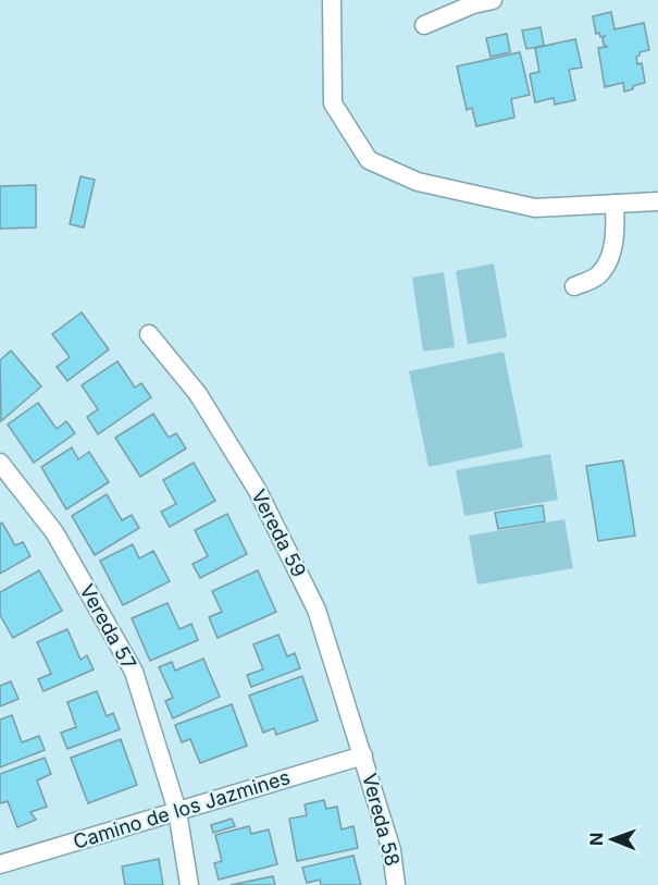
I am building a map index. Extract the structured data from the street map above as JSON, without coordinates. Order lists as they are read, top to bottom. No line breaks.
{"streets":{"street":["Vereda 59","Vereda 57","Camino de los Jazmines","Vereda 58"]},"crossings":[["Vereda 59","Camino de los Jazmines"],["Vereda 59","Vereda 58"],["Vereda 57","Camino de los Jazmines"],["Camino de los Jazmines","Vereda 58"]],"north":"left"}
